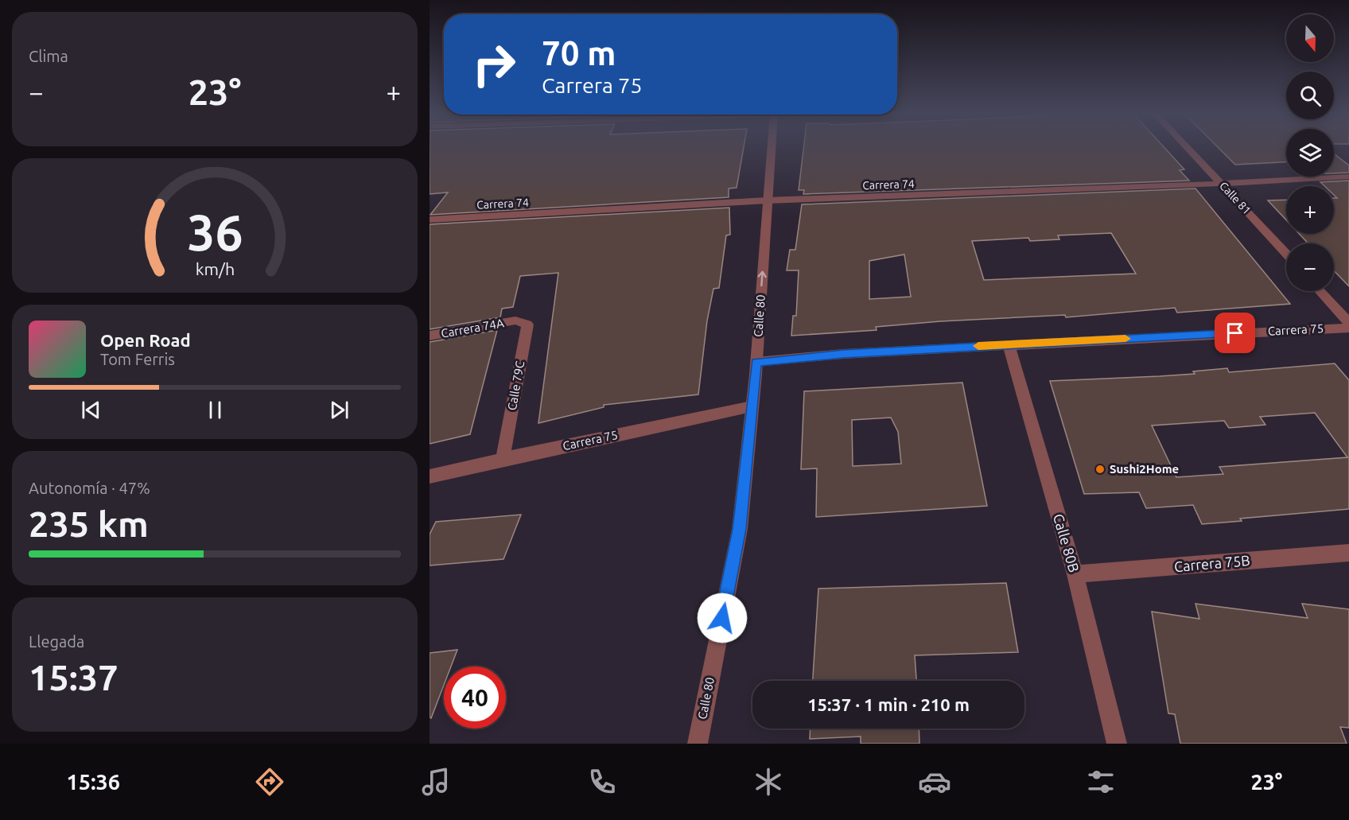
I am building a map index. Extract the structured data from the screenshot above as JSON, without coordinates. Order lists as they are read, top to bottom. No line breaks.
{"streets":{"street":["Carrera 74","Calle 81","Calle 80","Carrera 74A","Carrera 75","Calle 79C","Calle 80B","Carrera 75B"]},"crossings":[["Carrera 74","Calle 81"],["Carrera 74","Calle 80"],["Calle 80","Carrera 75"],["Carrera 74A","Calle 79C"],["Carrera 75","Calle 79C"],["Carrera 75","Calle 80B"],["Calle 80B","Carrera 75B"]],"places":["Sushi2Home"],"north":"bottom","page":{"tile":["Clima",["Autonomía · 47%","235 km"],["Llegada","15:37"]],"map_buttons":["+","−"],"turn":["70 m","Carrera 75"],"heat":["−","23°","+"],"song":["Open Road","Tom Ferris"],"limit":"40","trip":"15:37 · 1 min · 210 m","tabs":["15:36","23°"],"gauge":["36","km/h"]}}
